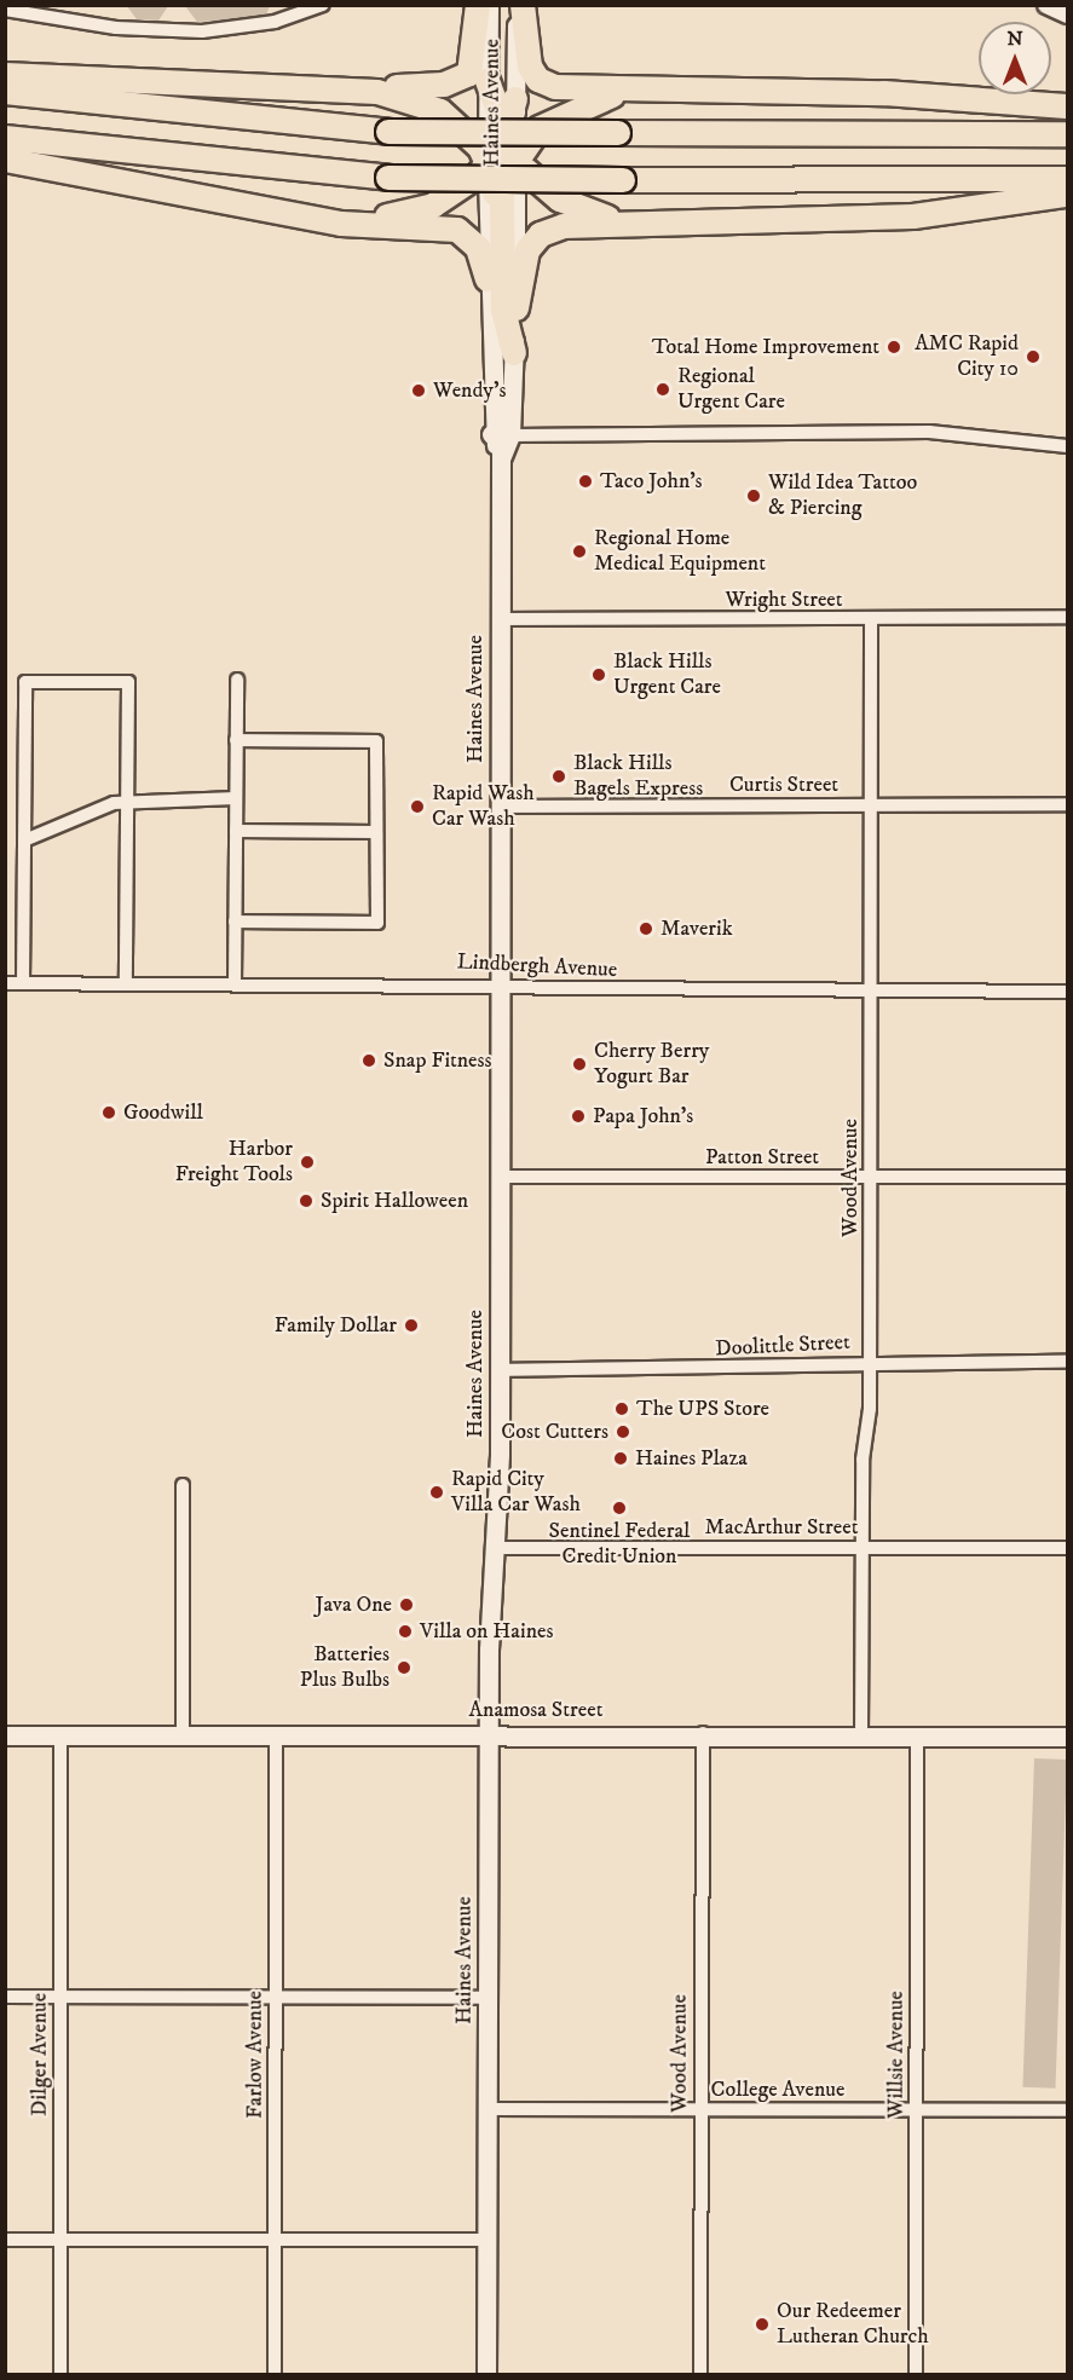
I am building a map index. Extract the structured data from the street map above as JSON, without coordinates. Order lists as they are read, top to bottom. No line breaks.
{"streets":{"main road":["Haines Avenue","Anamosa Street"],"street":["Wright Street","Curtis Street","Lindbergh Avenue","Patton Street","Wood Avenue","Doolittle Street","MacArthur Street","Dilger Avenue","Farlow Avenue","Willsie Avenue","College Avenue"]},"crossings":[["Haines Avenue","Wright Street"],["Haines Avenue","Curtis Street"],["Haines Avenue","Lindbergh Avenue"],["Haines Avenue","Patton Street"],["Haines Avenue","Doolittle Street"],["Haines Avenue","MacArthur Street"],["Haines Avenue","Anamosa Street"],["Haines Avenue","College Avenue"],["Wright Street","Wood Avenue"],["Curtis Street","Wood Avenue"],["Lindbergh Avenue","Wood Avenue"],["Patton Street","Wood Avenue"],["Wood Avenue","Doolittle Street"],["Wood Avenue","MacArthur Street"],["Wood Avenue","Anamosa Street"],["Wood Avenue","College Avenue"],["Anamosa Street","Dilger Avenue"],["Anamosa Street","Farlow Avenue"],["Anamosa Street","Willsie Avenue"],["Willsie Avenue","College Avenue"]],"places":["Total Home Improvement","AMC Rapid City 10","Regional Urgent Care","Wendy's","Taco John's","Wild Idea Tattoo & Piercing","Regional Home Medical Equipment","Black Hills Urgent Care","Black Hills Bagels Express","Rapid Wash Car Wash","Maverik","Snap Fitness","Cherry Berry Yogurt Bar","Goodwill","Papa John's","Harbor Freight Tools","Spirit Halloween","Family Dollar","The UPS Store","Cost Cutters","Haines Plaza","Rapid City Villa Car Wash","Sentinel Federal Credit Union","Java One","Villa on Haines","Batteries Plus Bulbs","Our Redeemer Lutheran Church"],"north":"top"}
